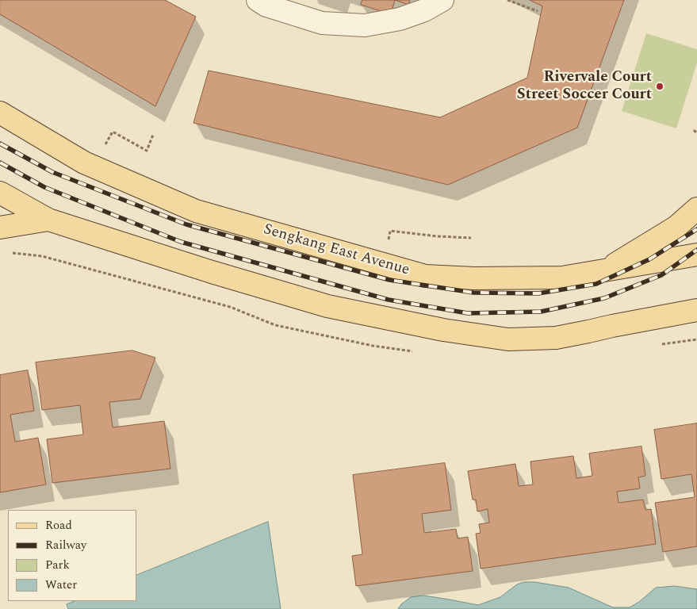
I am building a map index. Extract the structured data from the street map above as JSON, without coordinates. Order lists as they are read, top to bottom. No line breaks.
{"streets":{"main road":["Sengkang East Avenue"]},"places":["Rivervale Court Street Soccer Court"],"legend":["Road","Railway","Park","Water"]}
